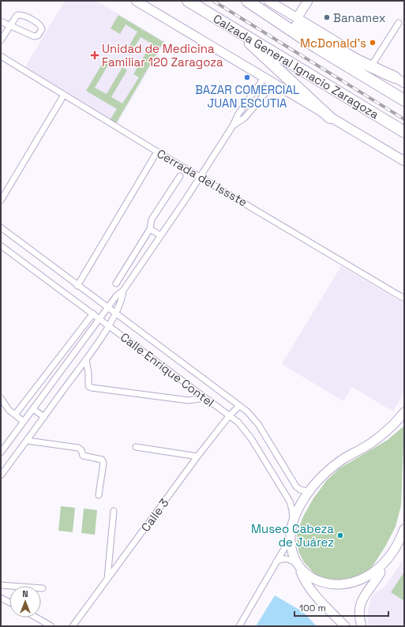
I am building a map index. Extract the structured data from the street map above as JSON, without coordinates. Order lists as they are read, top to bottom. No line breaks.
{"streets":{"highway":["Calzada General Ignacio Zaragoza"],"street":["Cerrada del Issste","Calle Enrique Contel","Calle 3"]},"crossings":[["Calle Enrique Contel","Calle 3"]],"places":{"other":["Banamex","McDonald's","BAZAR COMERCIAL JUAN ESCUTIA","Museo Cabeza de Juárez"],"health":["Unidad de Medicina Familiar 120 Zaragoza"]},"scale_bar":"100 m","north":"top"}
